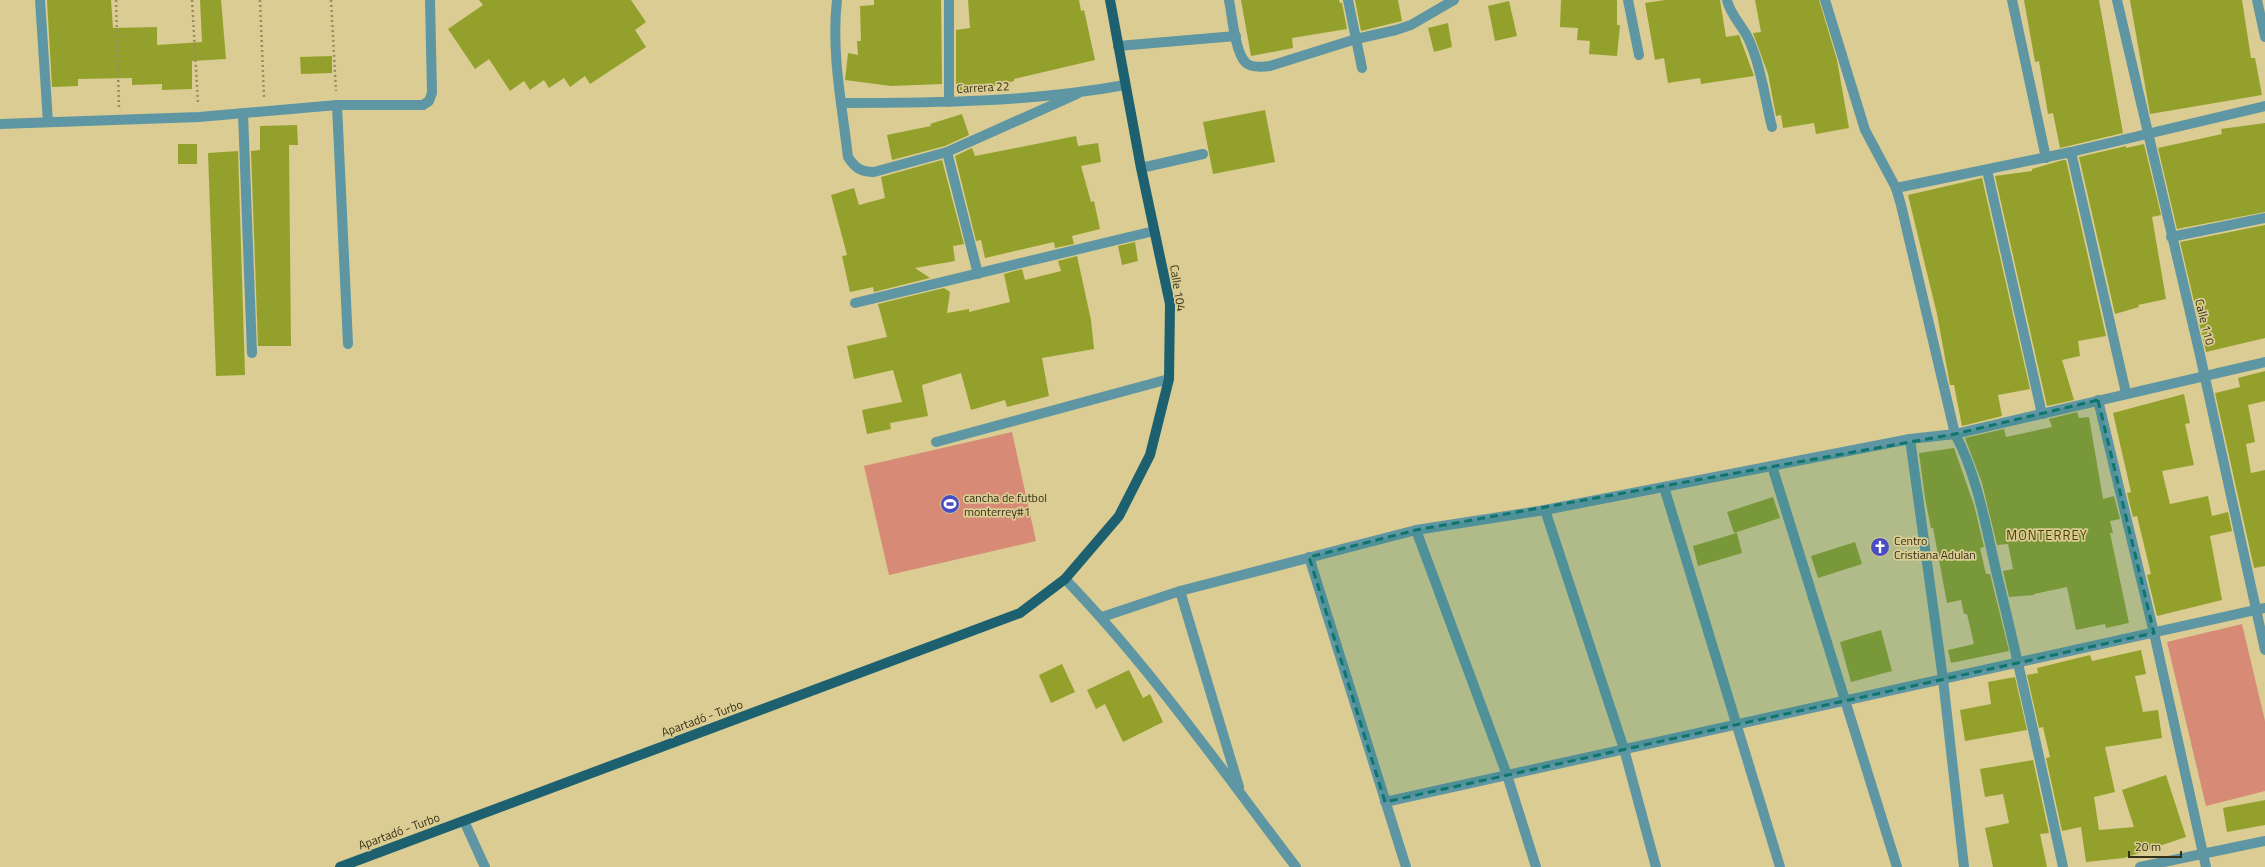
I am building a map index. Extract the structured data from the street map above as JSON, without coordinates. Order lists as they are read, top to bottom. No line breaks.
{"streets":{"main road":["Calle 104","Apartadó - Turbo"],"street":["Carrera 22","Calle 110"]},"crossings":[["Carrera 22","Calle 104"],["Calle 104","Apartadó - Turbo"]],"districts":["MONTERREY"],"places":{"sports":["cancha de futbol monterrey#1"],"church":["Centro Cristiana Adulan"]},"scale_bar":"20 m"}
